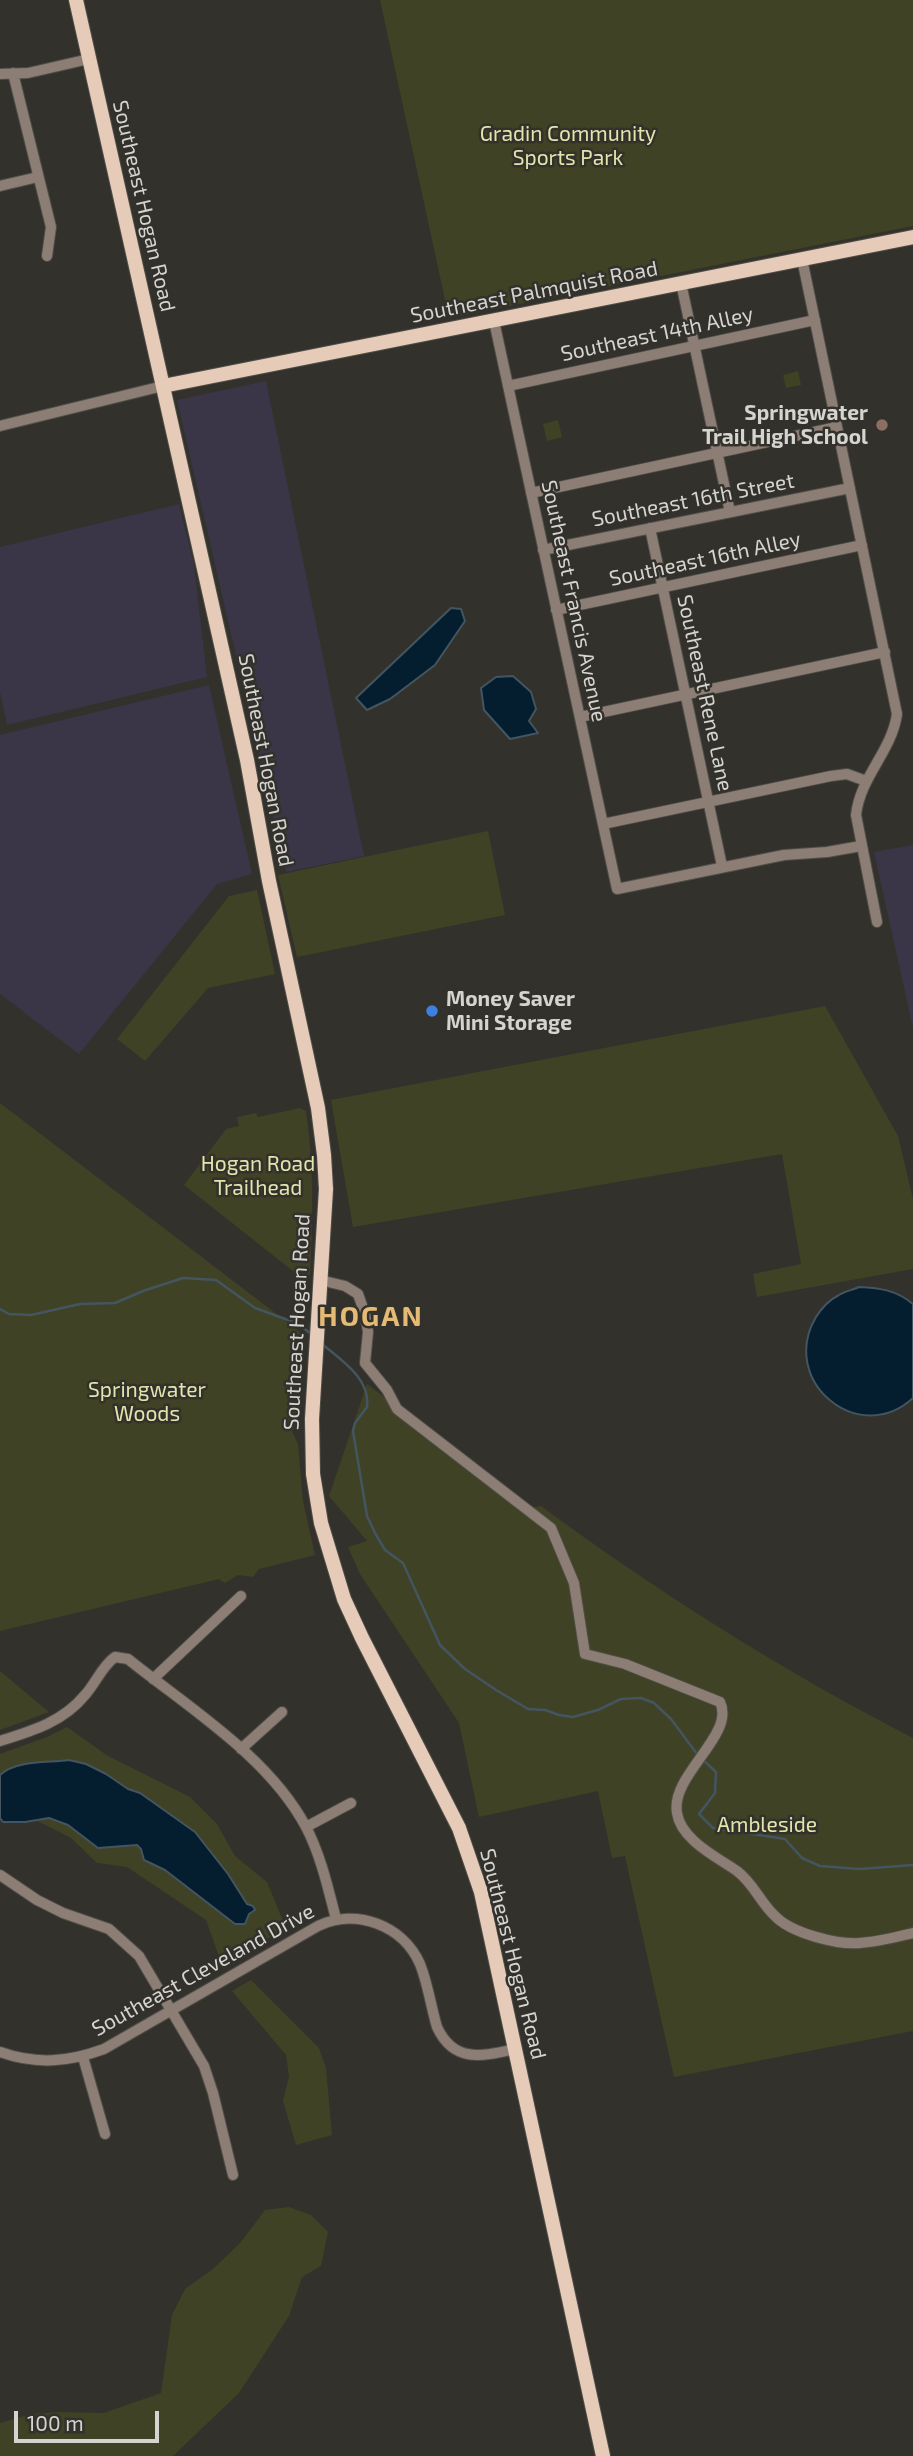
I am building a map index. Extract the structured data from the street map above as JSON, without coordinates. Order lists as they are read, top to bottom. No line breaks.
{"streets":{"main road":["Southeast Hogan Road","Southeast Palmquist Road"],"street":["Southeast 14th Alley","Southeast 16th Street","Southeast 16th Alley","Southeast Francis Avenue","Southeast Rene Lane","Southeast Cleveland Drive"]},"crossings":[["Southeast Hogan Road","Southeast Palmquist Road"],["Southeast Hogan Road","Southeast Cleveland Drive"],["Southeast Palmquist Road","Southeast Francis Avenue"],["Southeast 14th Alley","Southeast Francis Avenue"],["Southeast 16th Street","Southeast Francis Avenue"],["Southeast 16th Street","Southeast Rene Lane"],["Southeast 16th Alley","Southeast Francis Avenue"],["Southeast 16th Alley","Southeast Rene Lane"],["Southeast Francis Avenue","Southeast Rene Lane"]],"districts":["HOGAN"],"parks":["Gradin Community Sports Park","Hogan Road Trailhead","Springwater Woods","Ambleside"],"places":["Springwater Trail High School","Money Saver Mini Storage"],"scale_bar":"100 m"}
